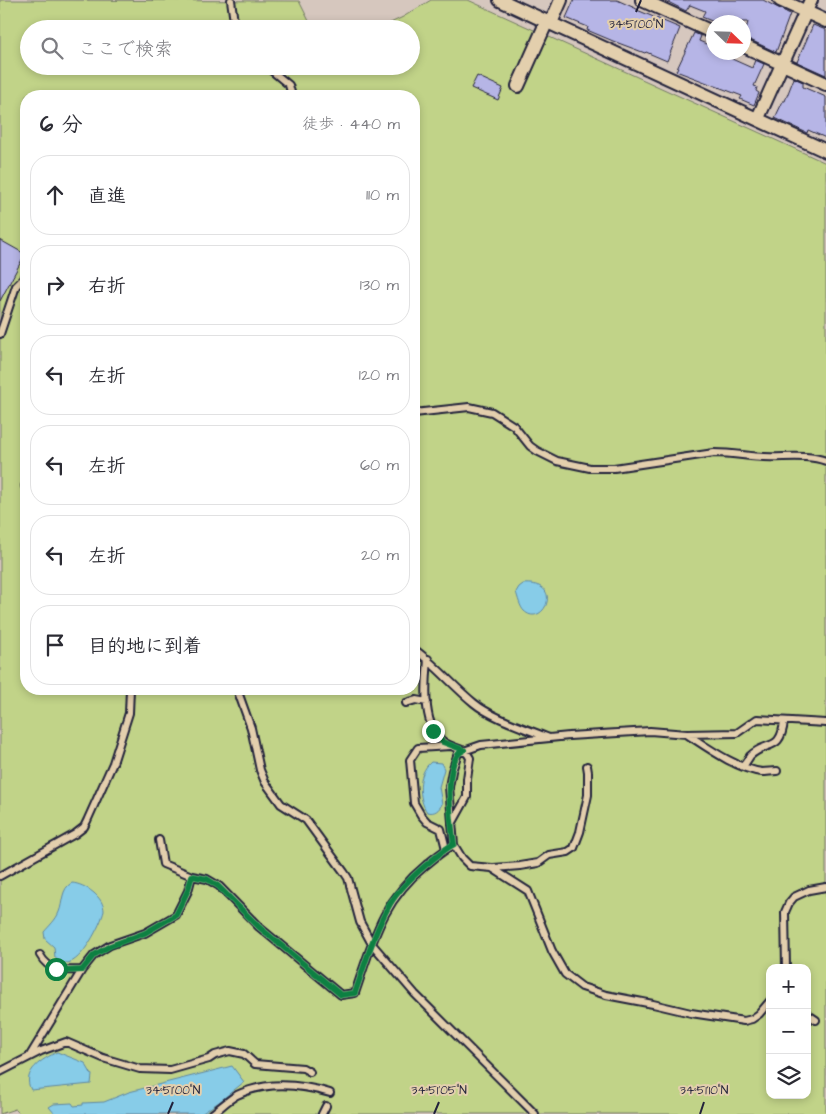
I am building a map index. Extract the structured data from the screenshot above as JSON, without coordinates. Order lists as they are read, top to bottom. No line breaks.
{"north":"bottom right","page":{"search":"ここで検索","heading":["6 分","徒歩 · 440 m"],"list":[["直進","110 m"],["右折","130 m"],["左折","120 m"],["左折","60 m"],["左折","20 m"],"目的地に到着"],"map_buttons":["+","−"]},"coordinates":["34°51'00\"N","34°51'05\"N","34°51'10\"N"]}
